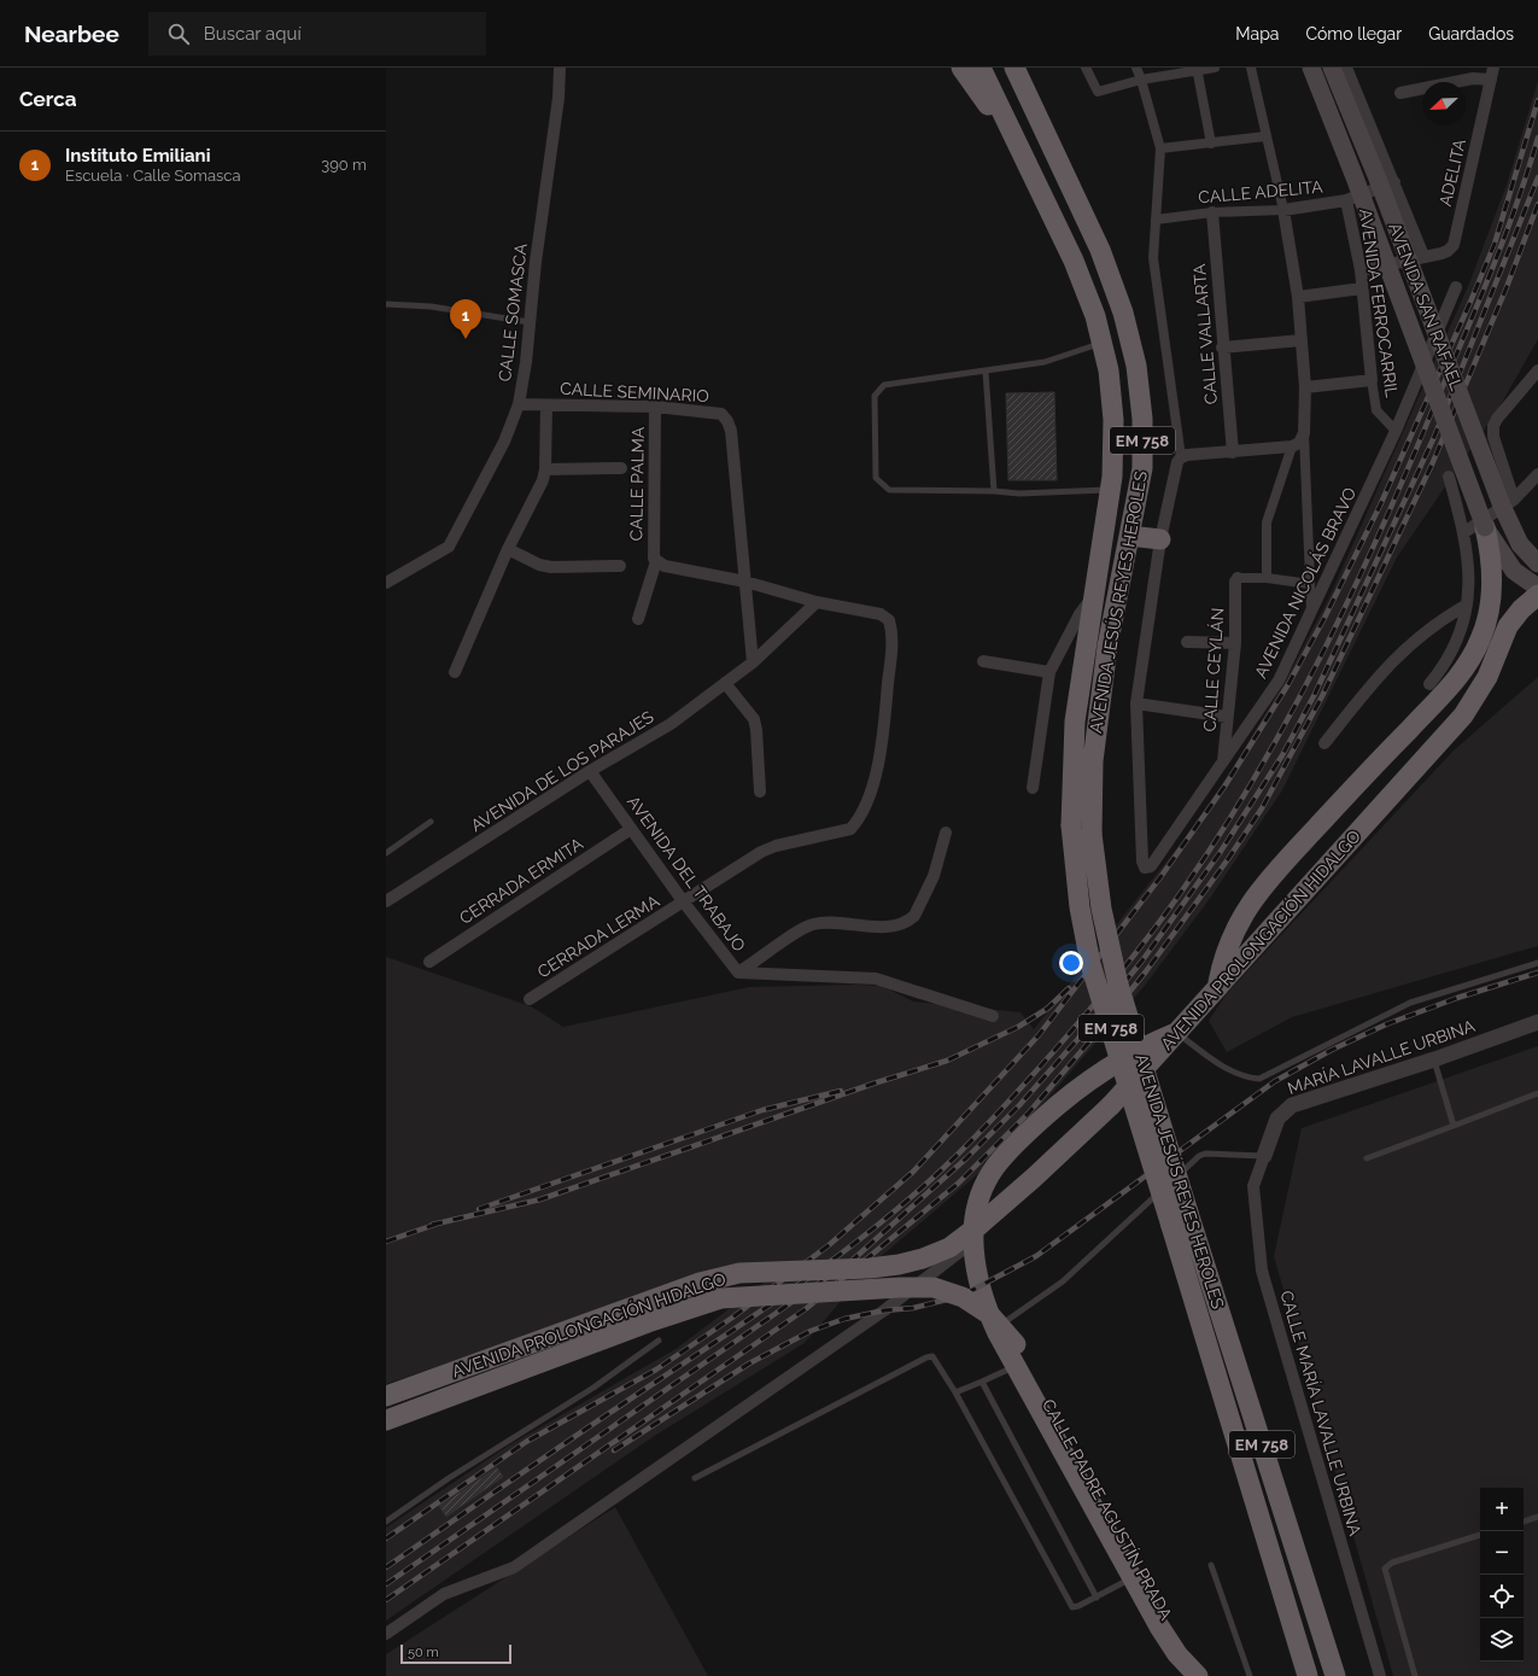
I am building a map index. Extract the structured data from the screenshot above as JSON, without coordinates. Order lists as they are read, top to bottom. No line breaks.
{"streets":{"highway":["EM 758","AVENIDA JESÚS REYES HEROLES","AVENIDA PROLONGACIÓN HIDALGO","CALLE PADRE AGUSTÍN PRADA"],"main road":["AVENIDA SAN RAFAEL"],"street":["ADELITA","CALLE ADELITA","AVENIDA FERROCARRIL","CALLE SOMASCA","CALLE VALLARTA","CALLE SEMINARIO","CALLE PALMA","AVENIDA NICOLÁS BRAVO","CALLE CEYLÁN","AVENIDA DE LOS PARAJES","AVENIDA DEL TRABAJO","CERRADA ERMITA","CERRADA LERMA","MARÍA LAVALLE URBINA","CALLE MARÍA LAVALLE URBINA"]},"crossings":[["ADELITA","AVENIDA SAN RAFAEL"],["CALLE ADELITA","AVENIDA FERROCARRIL"],["CALLE ADELITA","AVENIDA SAN RAFAEL"],["CALLE ADELITA","CALLE VALLARTA"],["AVENIDA FERROCARRIL","AVENIDA NICOLÁS BRAVO"],["CALLE SOMASCA","CALLE SEMINARIO"],["CALLE SEMINARIO","CALLE PALMA"],["CALLE SEMINARIO","AVENIDA DE LOS PARAJES"],["AVENIDA NICOLÁS BRAVO","CALLE CEYLÁN"],["AVENIDA DE LOS PARAJES","AVENIDA DEL TRABAJO"],["AVENIDA DEL TRABAJO","CERRADA ERMITA"],["AVENIDA DEL TRABAJO","CERRADA LERMA"],["AVENIDA PROLONGACIÓN HIDALGO","CALLE PADRE AGUSTÍN PRADA"],["MARÍA LAVALLE URBINA","CALLE MARÍA LAVALLE URBINA"]],"scale_bar":"50 m","north":"bottom left","page":{"header":"Nearbee","search":"Buscar aquí","nav":["Mapa","Cómo llegar","Guardados"],"heading":"Cerca","list":[{"mark":"1","name":"Instituto Emiliani","note":"Escuela · Calle Somasca","value":"390 m"}],"pins":"1","map_buttons":["+","−"],"scale":"50 m"}}
